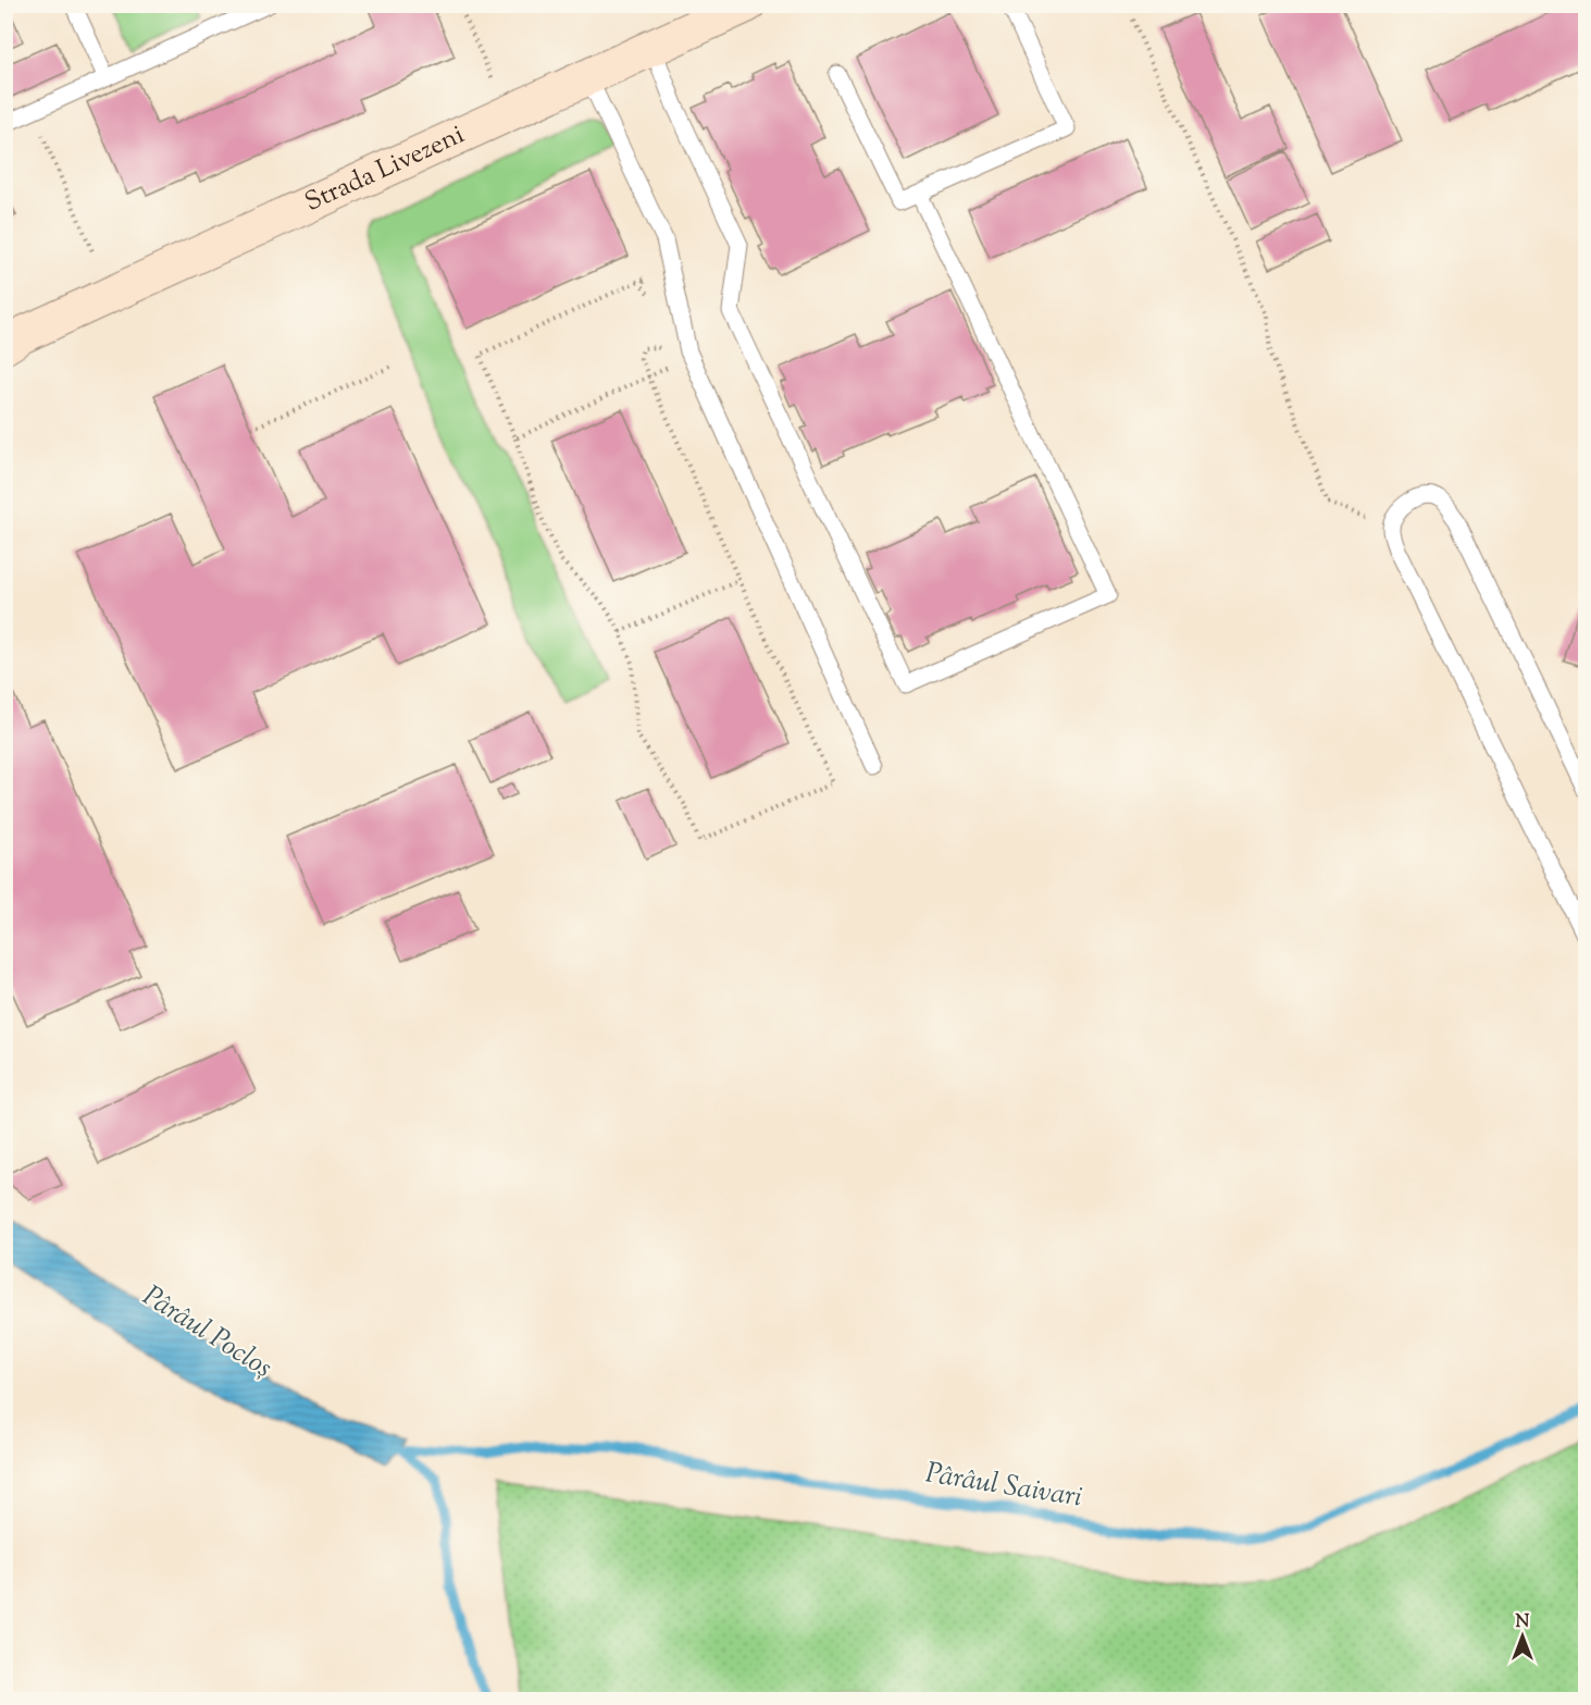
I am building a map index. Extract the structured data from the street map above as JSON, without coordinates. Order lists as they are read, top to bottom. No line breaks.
{"streets":{"main road":["Strada Livezeni"]},"water":["Pârâul Pocloș","Pârâul Saivari"],"north":"top"}
